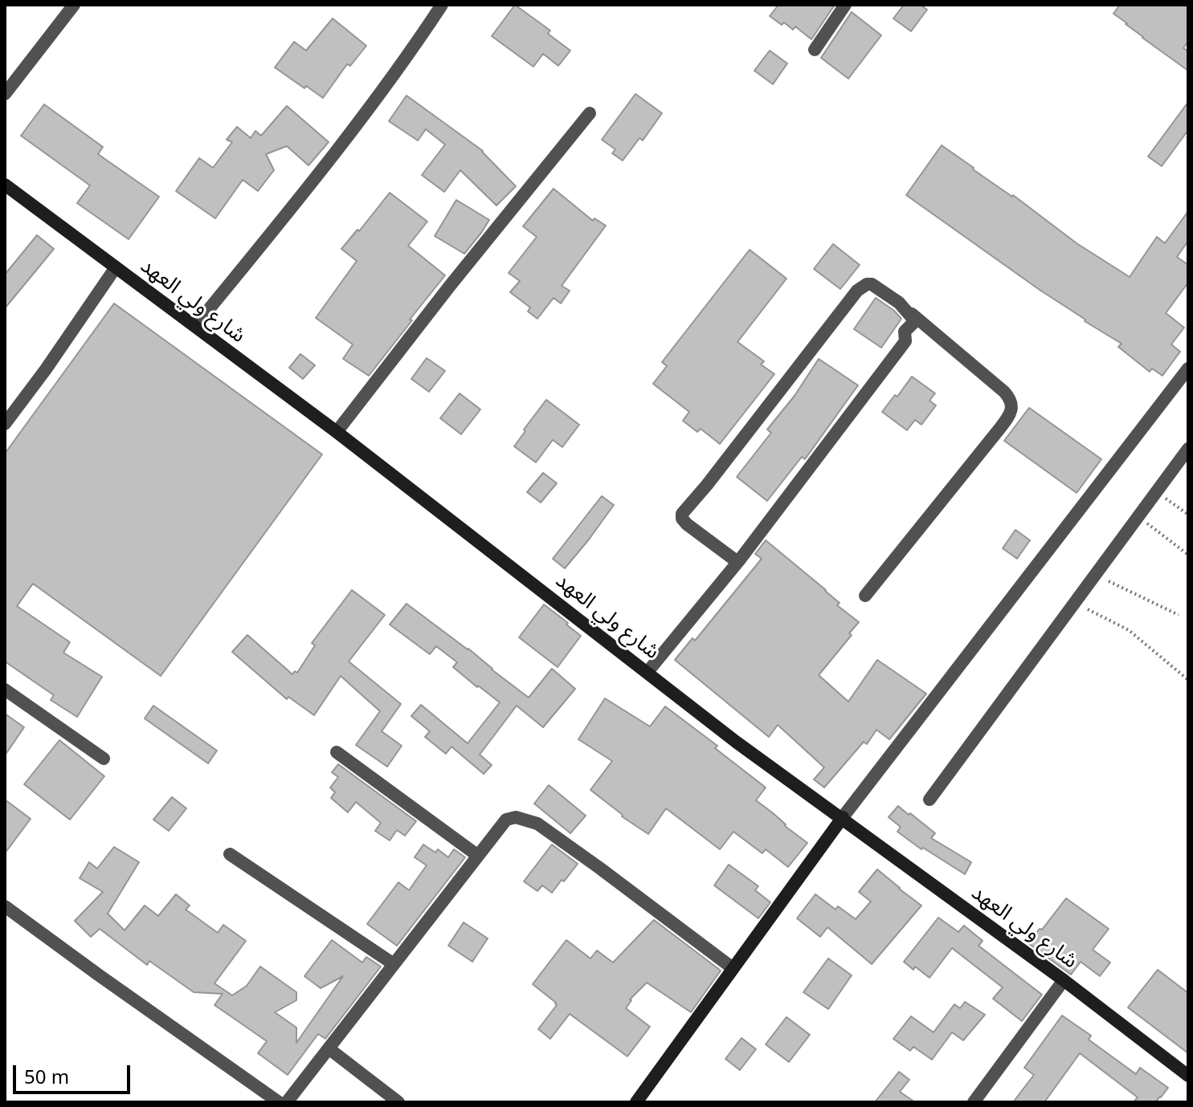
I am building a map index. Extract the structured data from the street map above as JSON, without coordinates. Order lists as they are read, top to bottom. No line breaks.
{"streets":{"main road":["شارع ولي العهد"]},"scale_bar":"50 m"}
